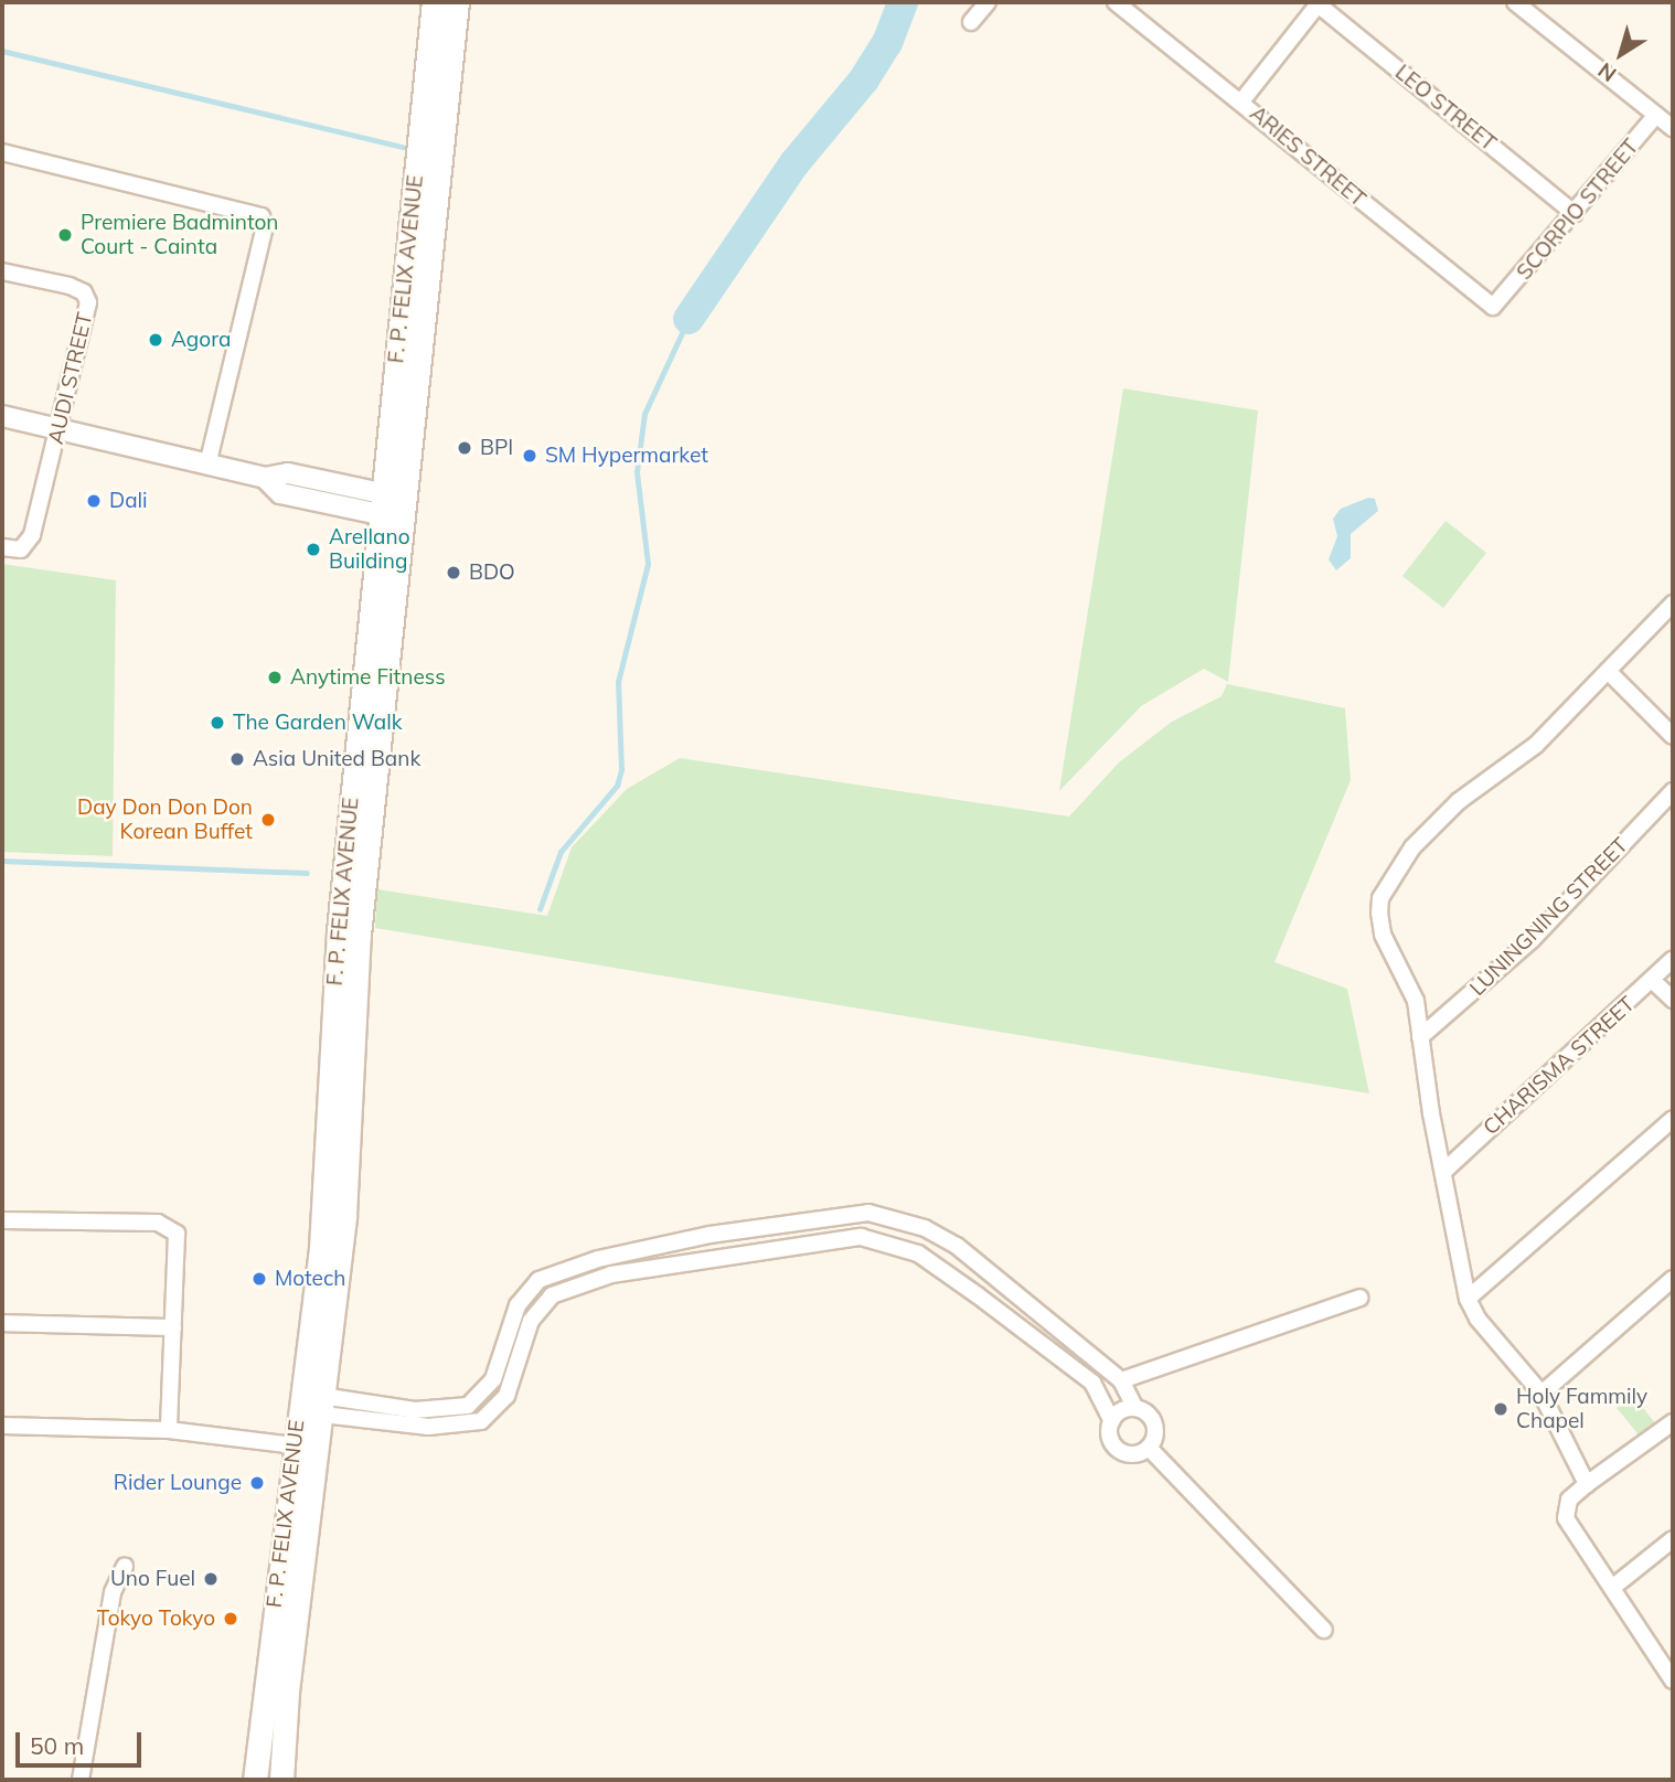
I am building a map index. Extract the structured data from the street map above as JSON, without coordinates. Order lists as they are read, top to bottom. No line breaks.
{"streets":{"main road":["F. P. FELIX AVENUE"],"street":["LEO STREET","ARIES STREET","SCORPIO STREET","AUDI STREET","LUNINGNING STREET","CHARISMA STREET"]},"crossings":[["LEO STREET","SCORPIO STREET"],["ARIES STREET","SCORPIO STREET"]],"places":["Premiere Badminton Court - Cainta","Agora","BPI","SM Hypermarket","Dali","Arellano Building","BDO","Anytime Fitness","The Garden Walk","Asia United Bank","Day Don Don Don Korean Buffet","Motech","Holy Fammily Chapel","Rider Lounge","Uno Fuel","Tokyo Tokyo"],"scale_bar":"50 m","north":"bottom left"}
